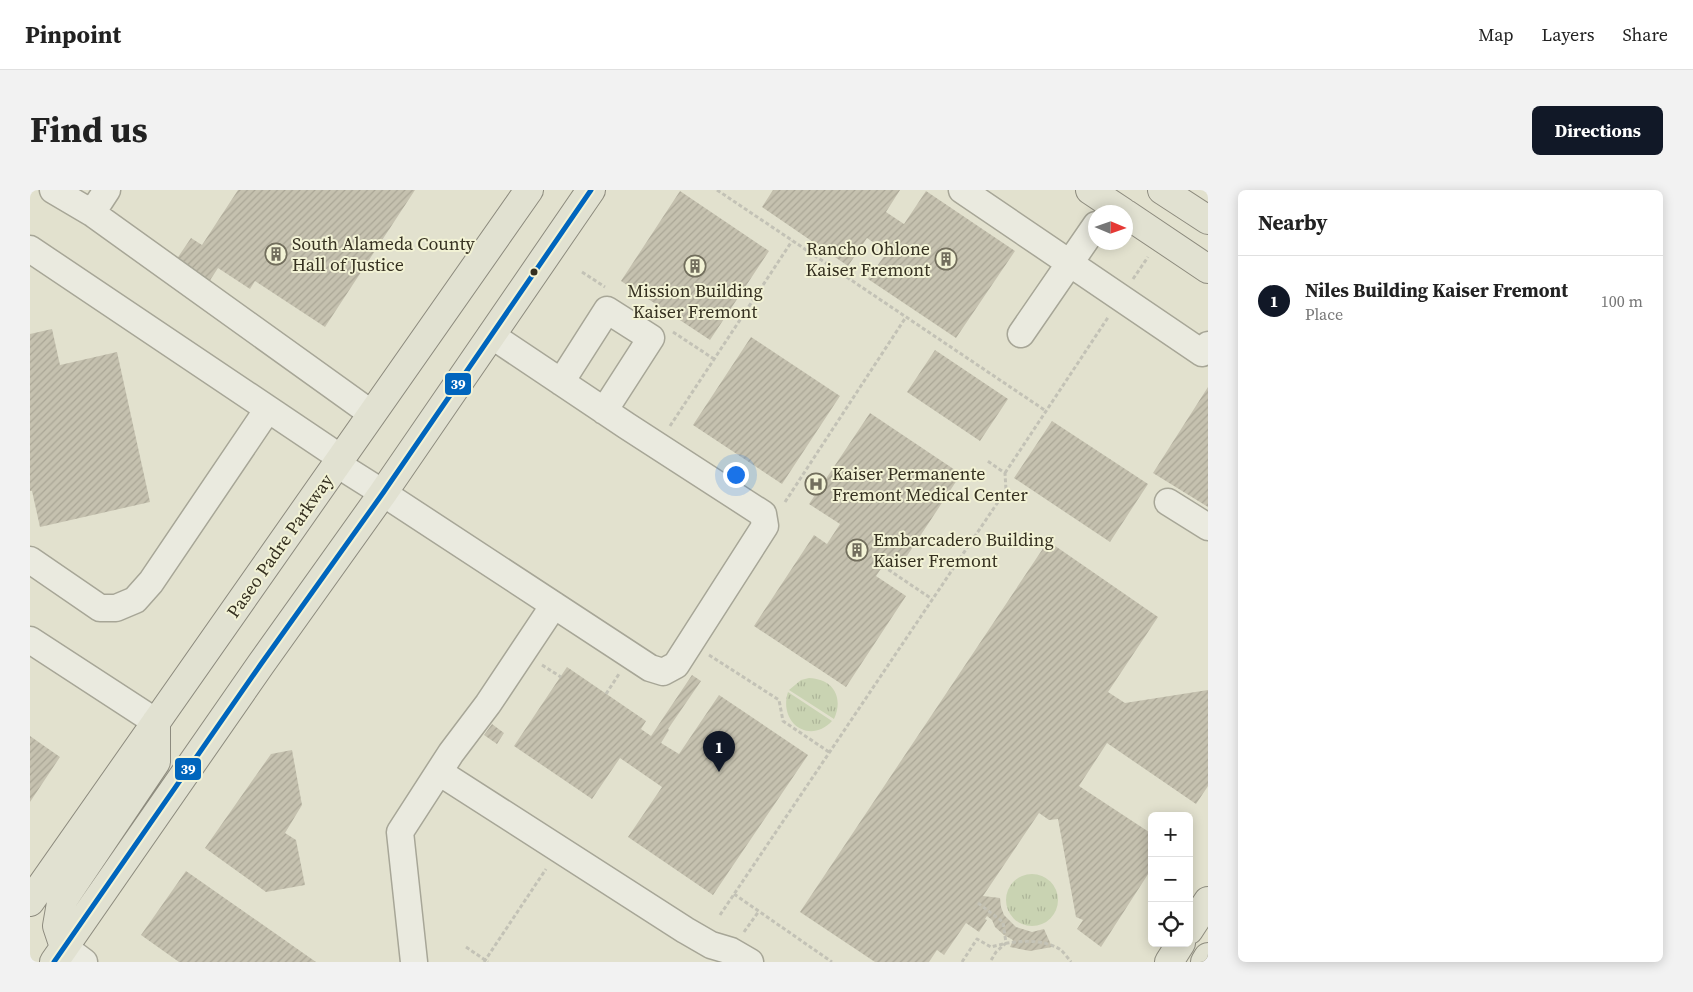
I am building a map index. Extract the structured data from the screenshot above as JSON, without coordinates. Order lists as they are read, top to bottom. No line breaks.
{"streets":{"main road":["Paseo Padre Parkway"]},"places":{"building":["South Alameda County Hall of Justice","Rancho Ohlone Kaiser Fremont","Mission Building Kaiser Fremont","Embarcadero Building Kaiser Fremont"],"hospital":["Kaiser Permanente Fremont Medical Center"]},"lines":["transit line 39"],"north":"right","page":{"header":"Pinpoint","nav":["Map","Layers","Share"],"title":"Find us","buttons":"Directions","heading":"Nearby","list":[{"mark":"1","name":"Niles Building Kaiser Fremont","note":"Place","value":"100 m"}],"pins":"1","map_buttons":["+","−"]}}
